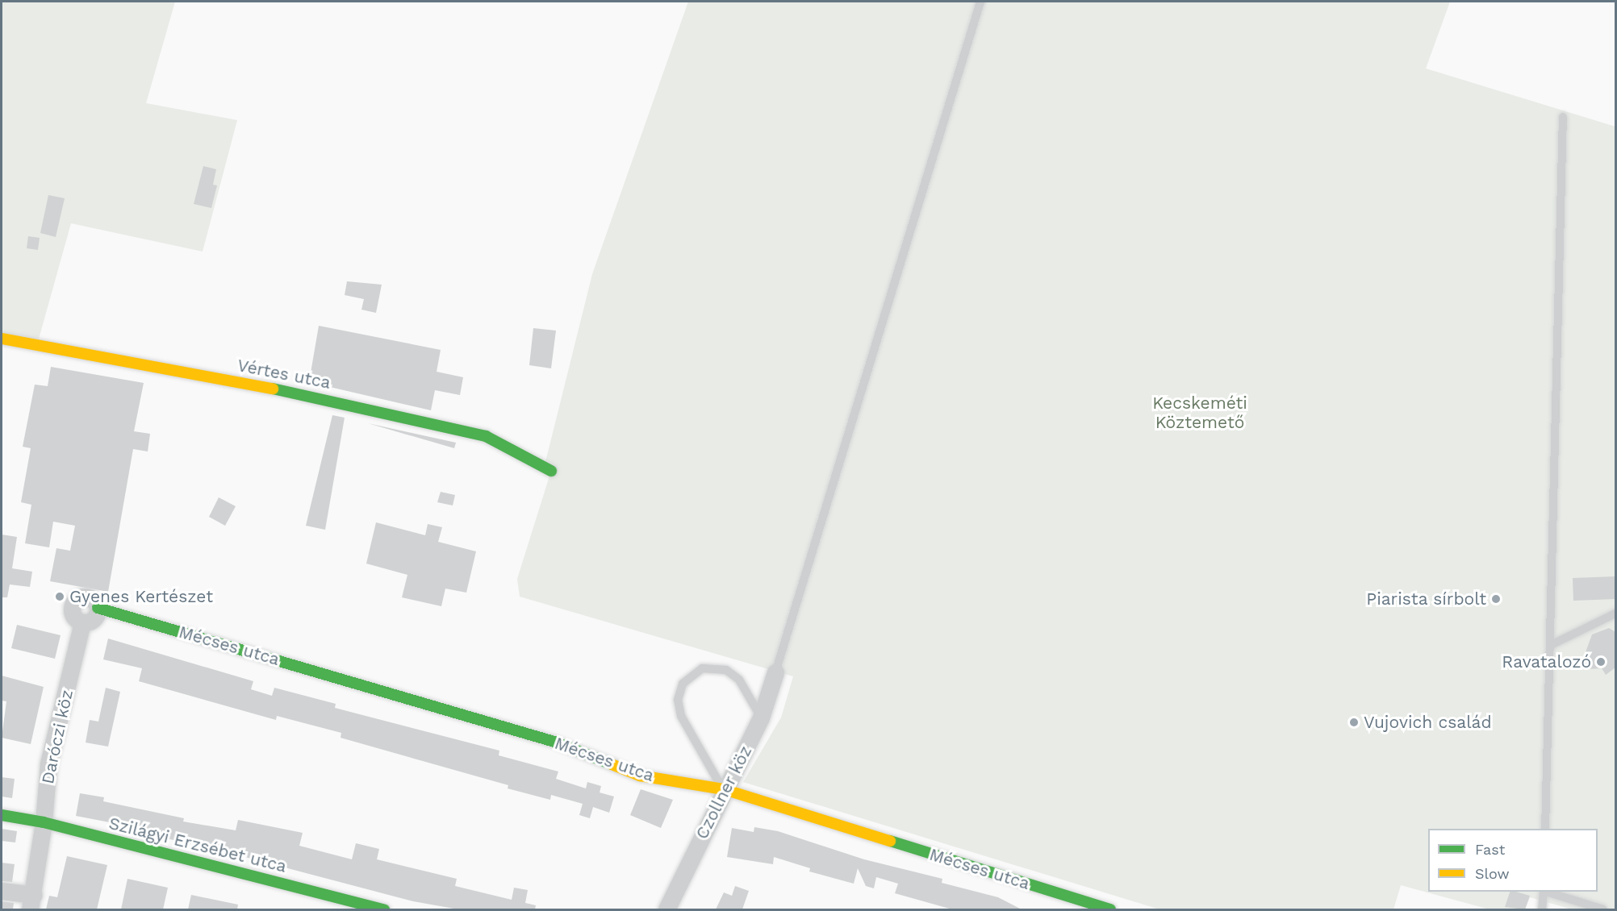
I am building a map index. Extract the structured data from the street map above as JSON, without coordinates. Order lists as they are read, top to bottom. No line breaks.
{"streets":{"street":["Vértes utca","Mécses utca","Daróczi köz","Czollner köz","Szilágyi Erzsébet utca"]},"crossings":[["Mécses utca","Daróczi köz"],["Mécses utca","Czollner köz"],["Daróczi köz","Szilágyi Erzsébet utca"]],"parks":["Kecskeméti Köztemető"],"places":["Gyenes Kertészet","Piarista sírbolt","Ravatalozó","Vujovich család"],"legend":["Fast","Slow"]}
